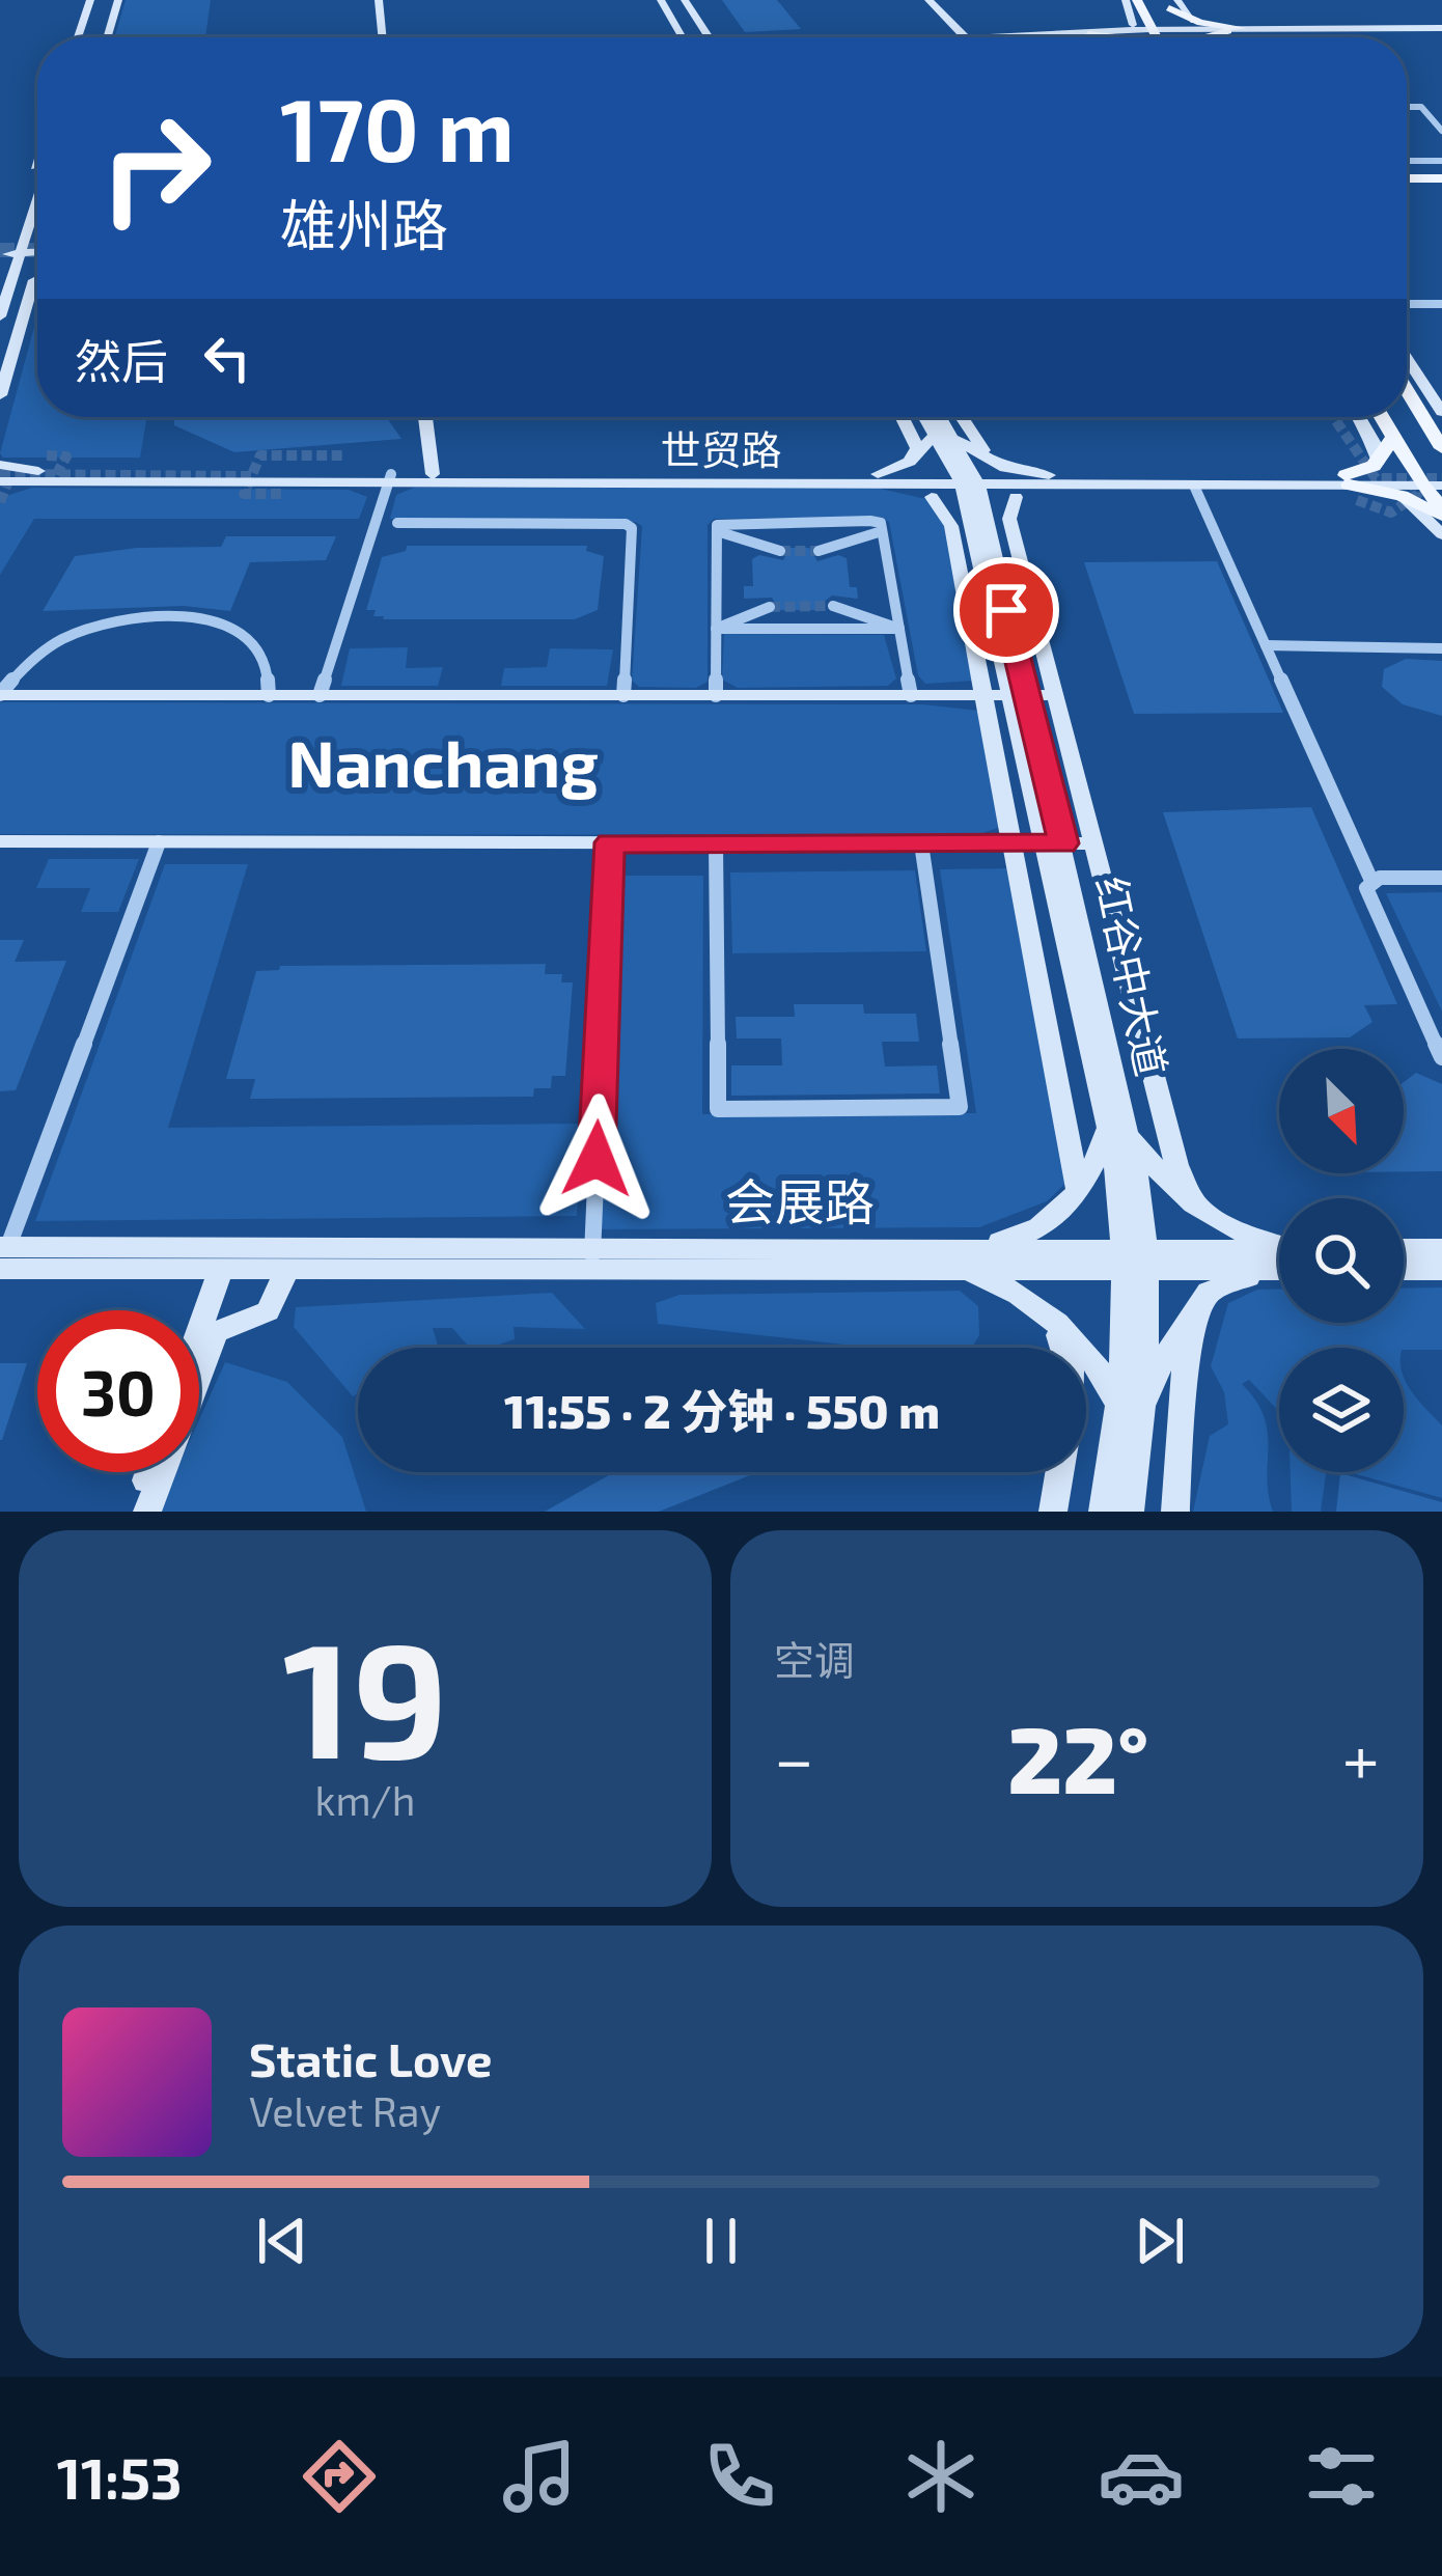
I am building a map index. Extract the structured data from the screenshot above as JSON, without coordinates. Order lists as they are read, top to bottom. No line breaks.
{"streets":{"main road":["世贸路","红谷中大道","会展路"]},"crossings":[["世贸路","红谷中大道"],["红谷中大道","会展路"]],"districts":["Nanchang"],"north":"bottom right","page":{"turn":["170 m","雄州路"],"then":"然后","limit":"30","trip":"11:55 · 2 分钟 · 550 m","tile":[["19","km/h"],"空调"],"heat":["−","22°","+"],"song":["Static Love","Velvet Ray"],"tabs":"11:53"}}
